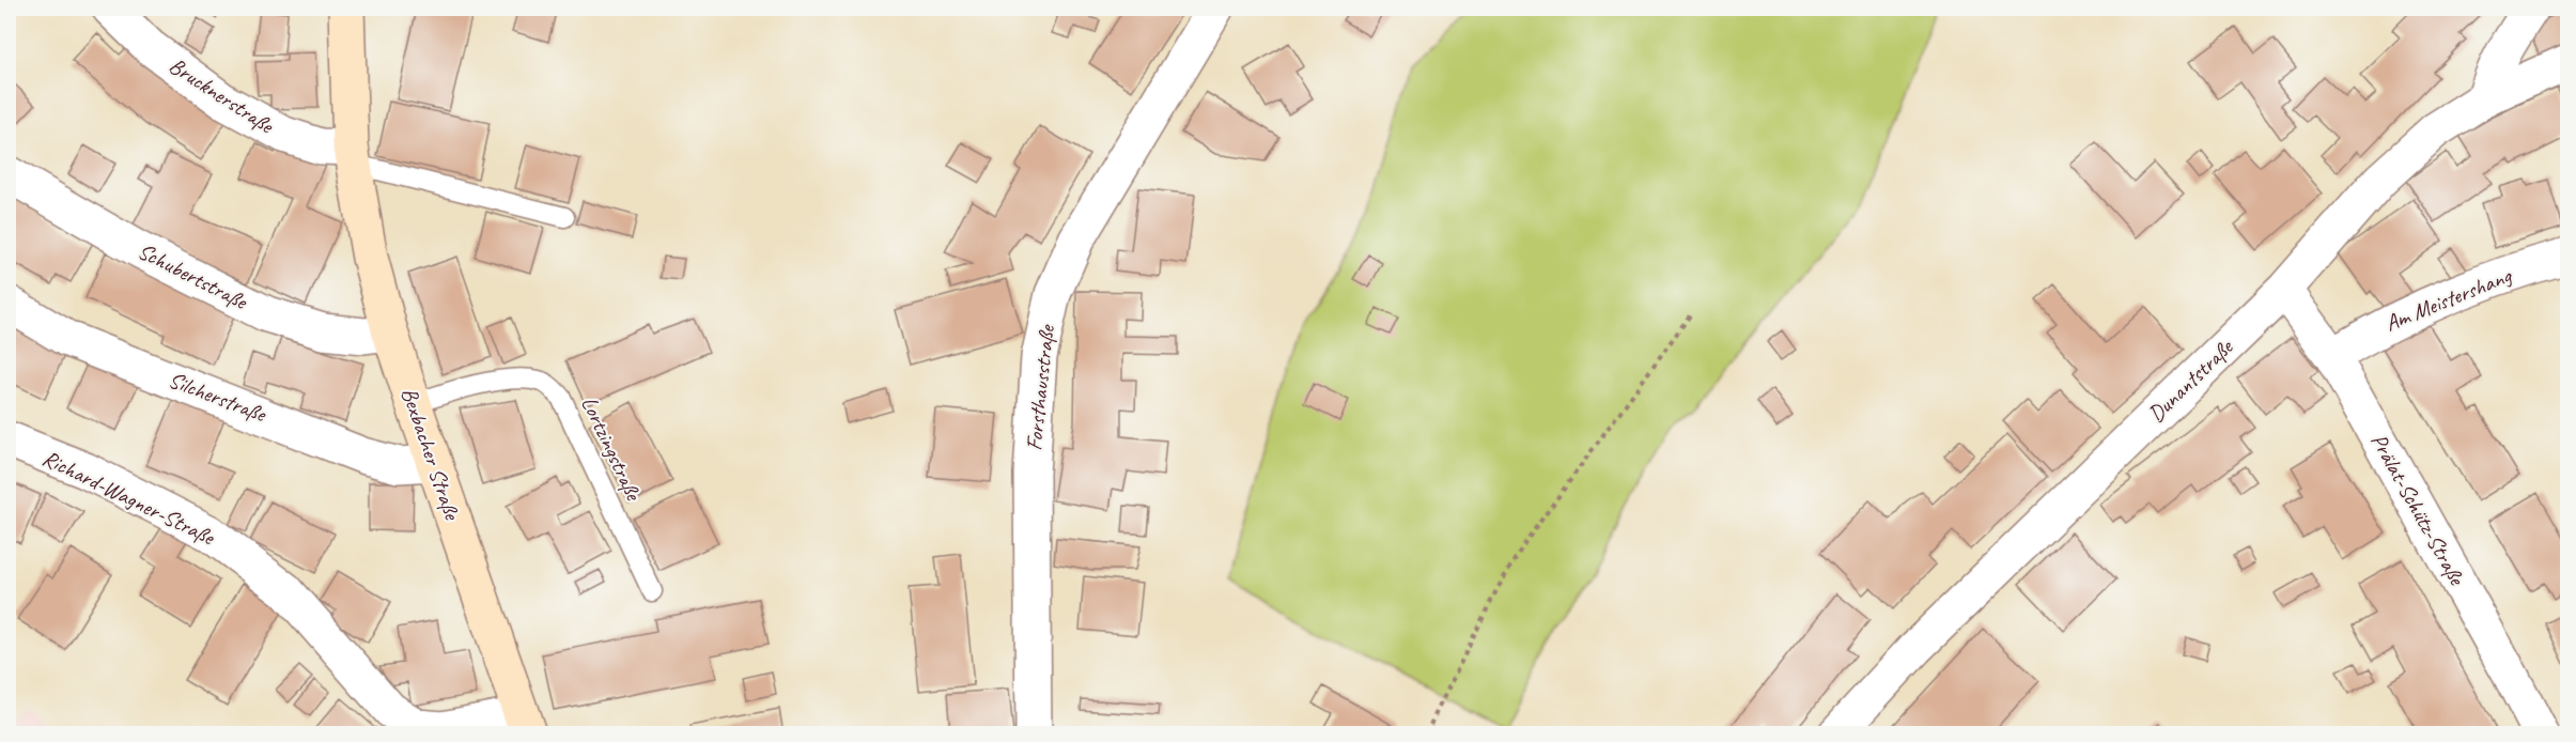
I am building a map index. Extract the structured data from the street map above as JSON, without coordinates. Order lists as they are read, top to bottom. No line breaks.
{"streets":{"street":["Brucknerstraße","Schubertstraße","Am Meistershang","Dunantstraße","Forsthausstraße","Silcherstraße","Bexbacher Straße","Richard-Wagner-Straße","Prälat-Schütz-Straße"],"lane":["Lortzingstraße"]},"crossings":[["Brucknerstraße","Bexbacher Straße"],["Schubertstraße","Bexbacher Straße"],["Am Meistershang","Prälat-Schütz-Straße"],["Dunantstraße","Prälat-Schütz-Straße"],["Silcherstraße","Bexbacher Straße"],["Lortzingstraße","Bexbacher Straße"],["Bexbacher Straße","Richard-Wagner-Straße"]]}
